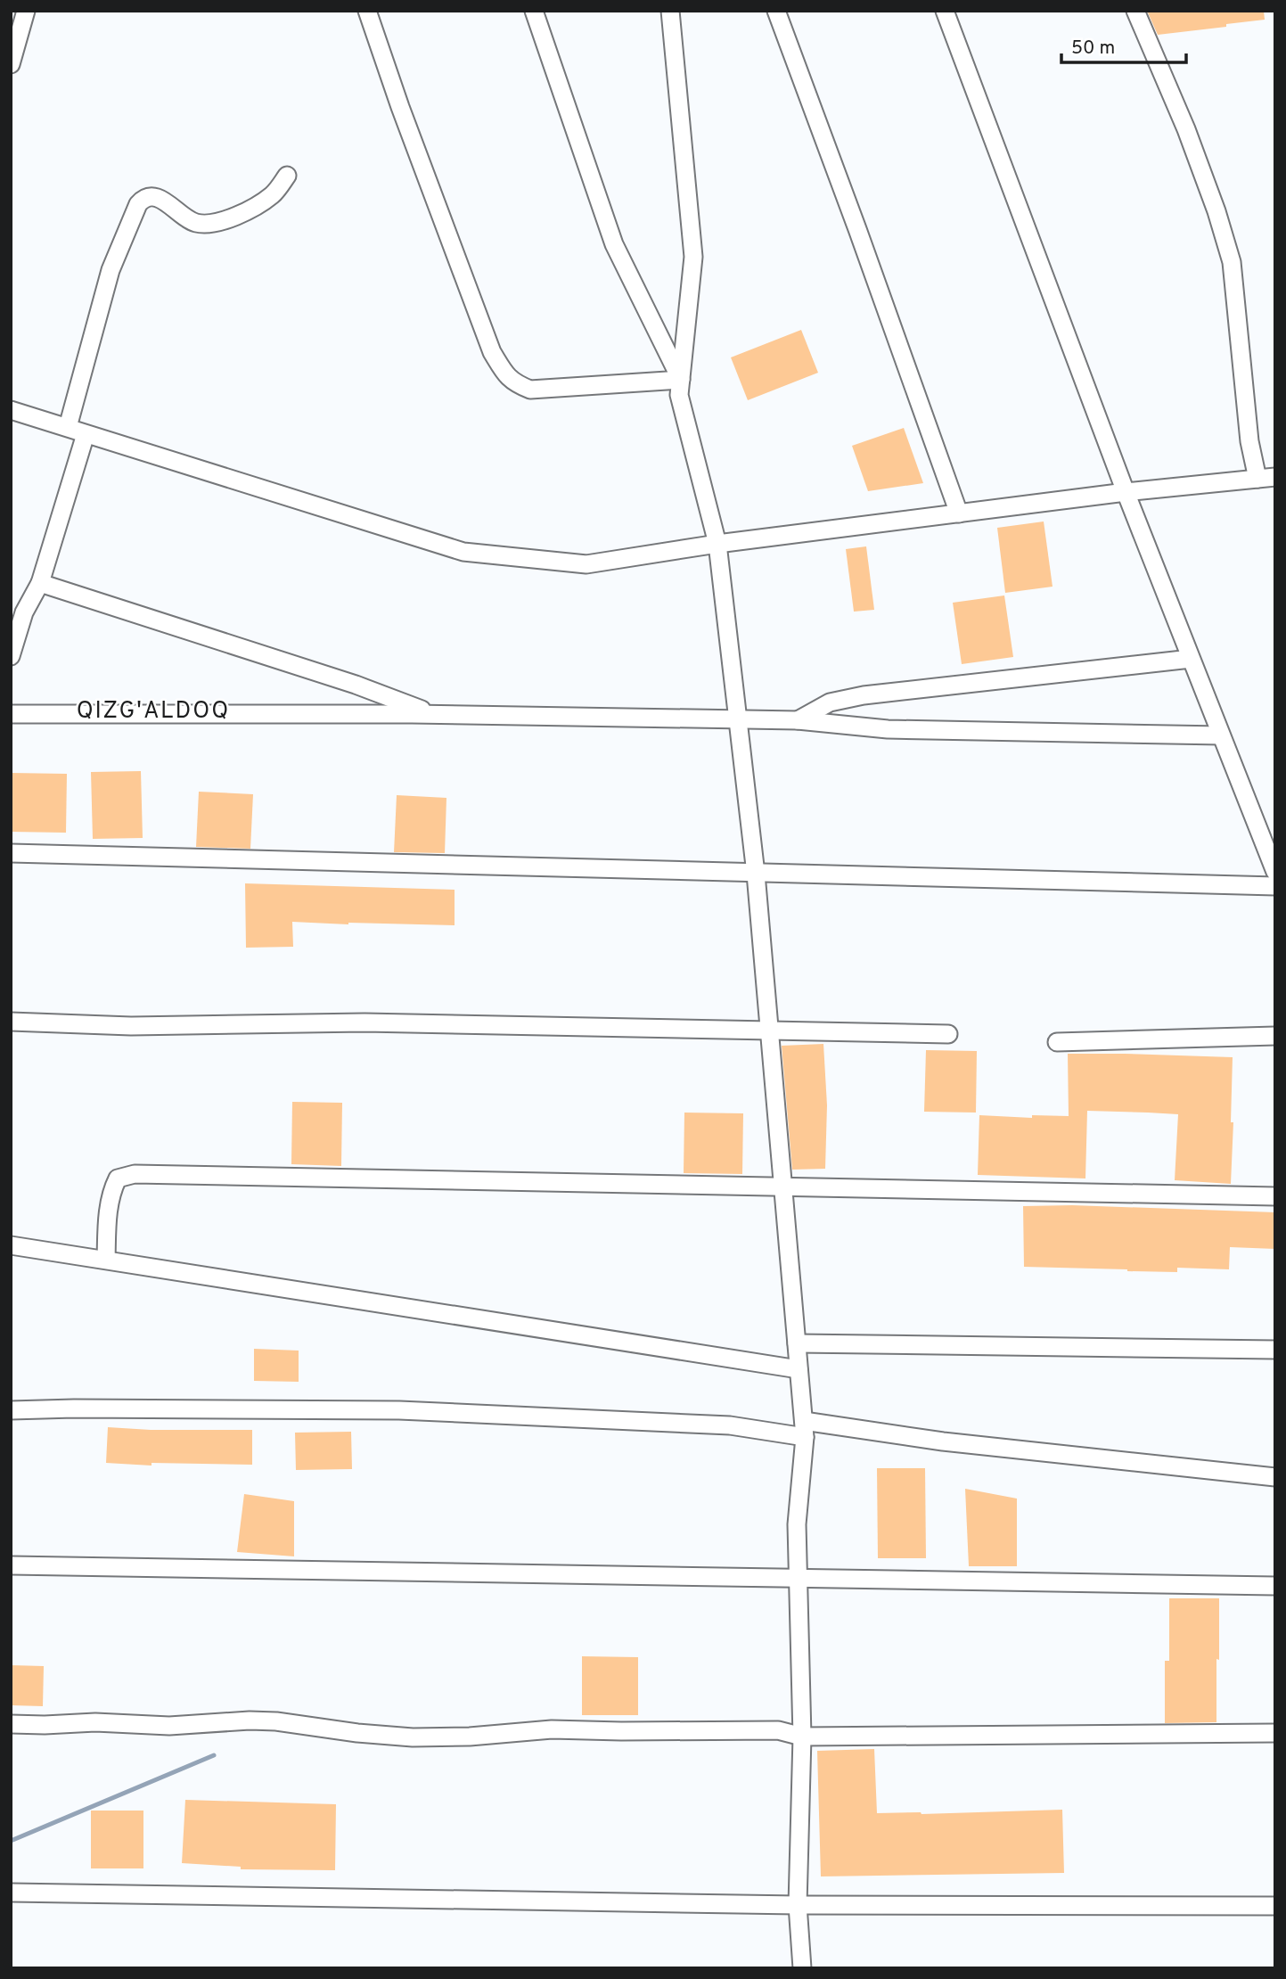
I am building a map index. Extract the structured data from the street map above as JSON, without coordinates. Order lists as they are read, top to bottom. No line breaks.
{"districts":["QIZG'ALDOQ"],"scale_bar":"50 m"}
